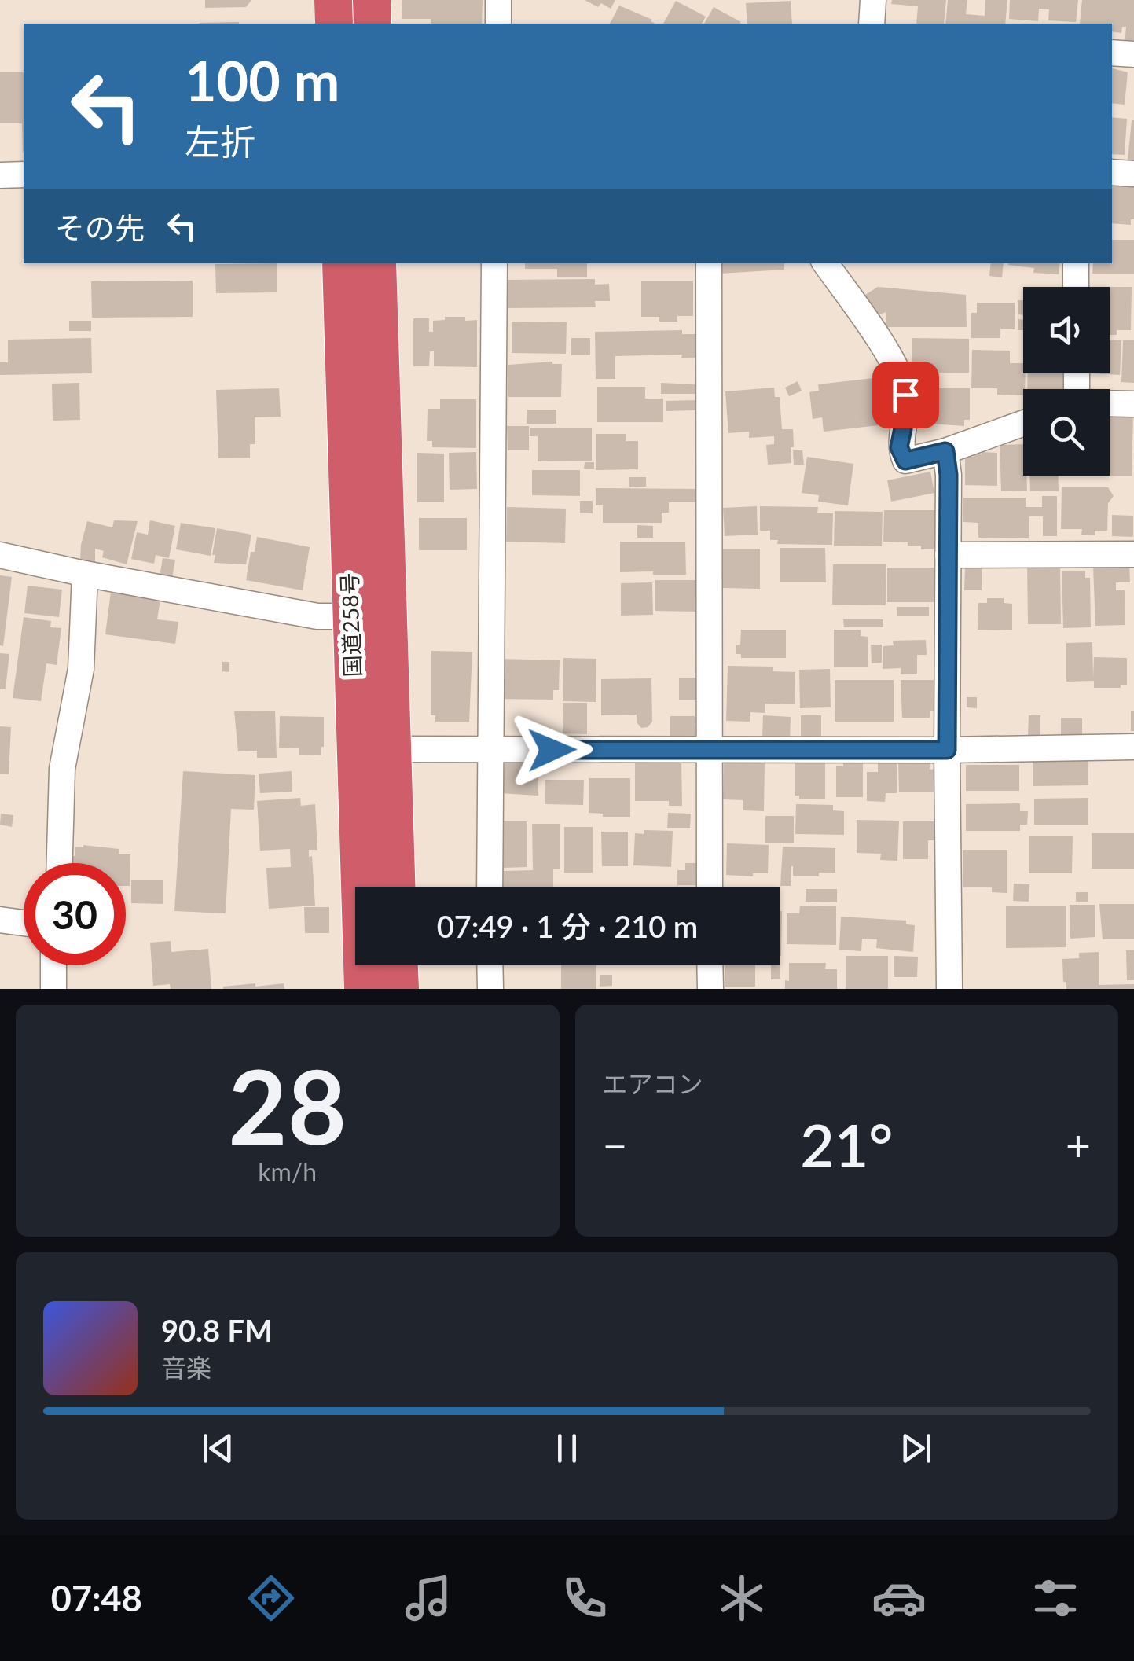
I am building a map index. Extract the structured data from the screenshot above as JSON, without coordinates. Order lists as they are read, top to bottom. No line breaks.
{"streets":{"highway":["国道258号"]},"page":{"turn":["100 m","左折"],"then":"その先","limit":"30","trip":"07:49 · 1 分 · 210 m","tile":[["28","km/h"],"エアコン"],"heat":["−","21°","+"],"song":["90.8 FM","音楽"],"tabs":"07:48"}}
